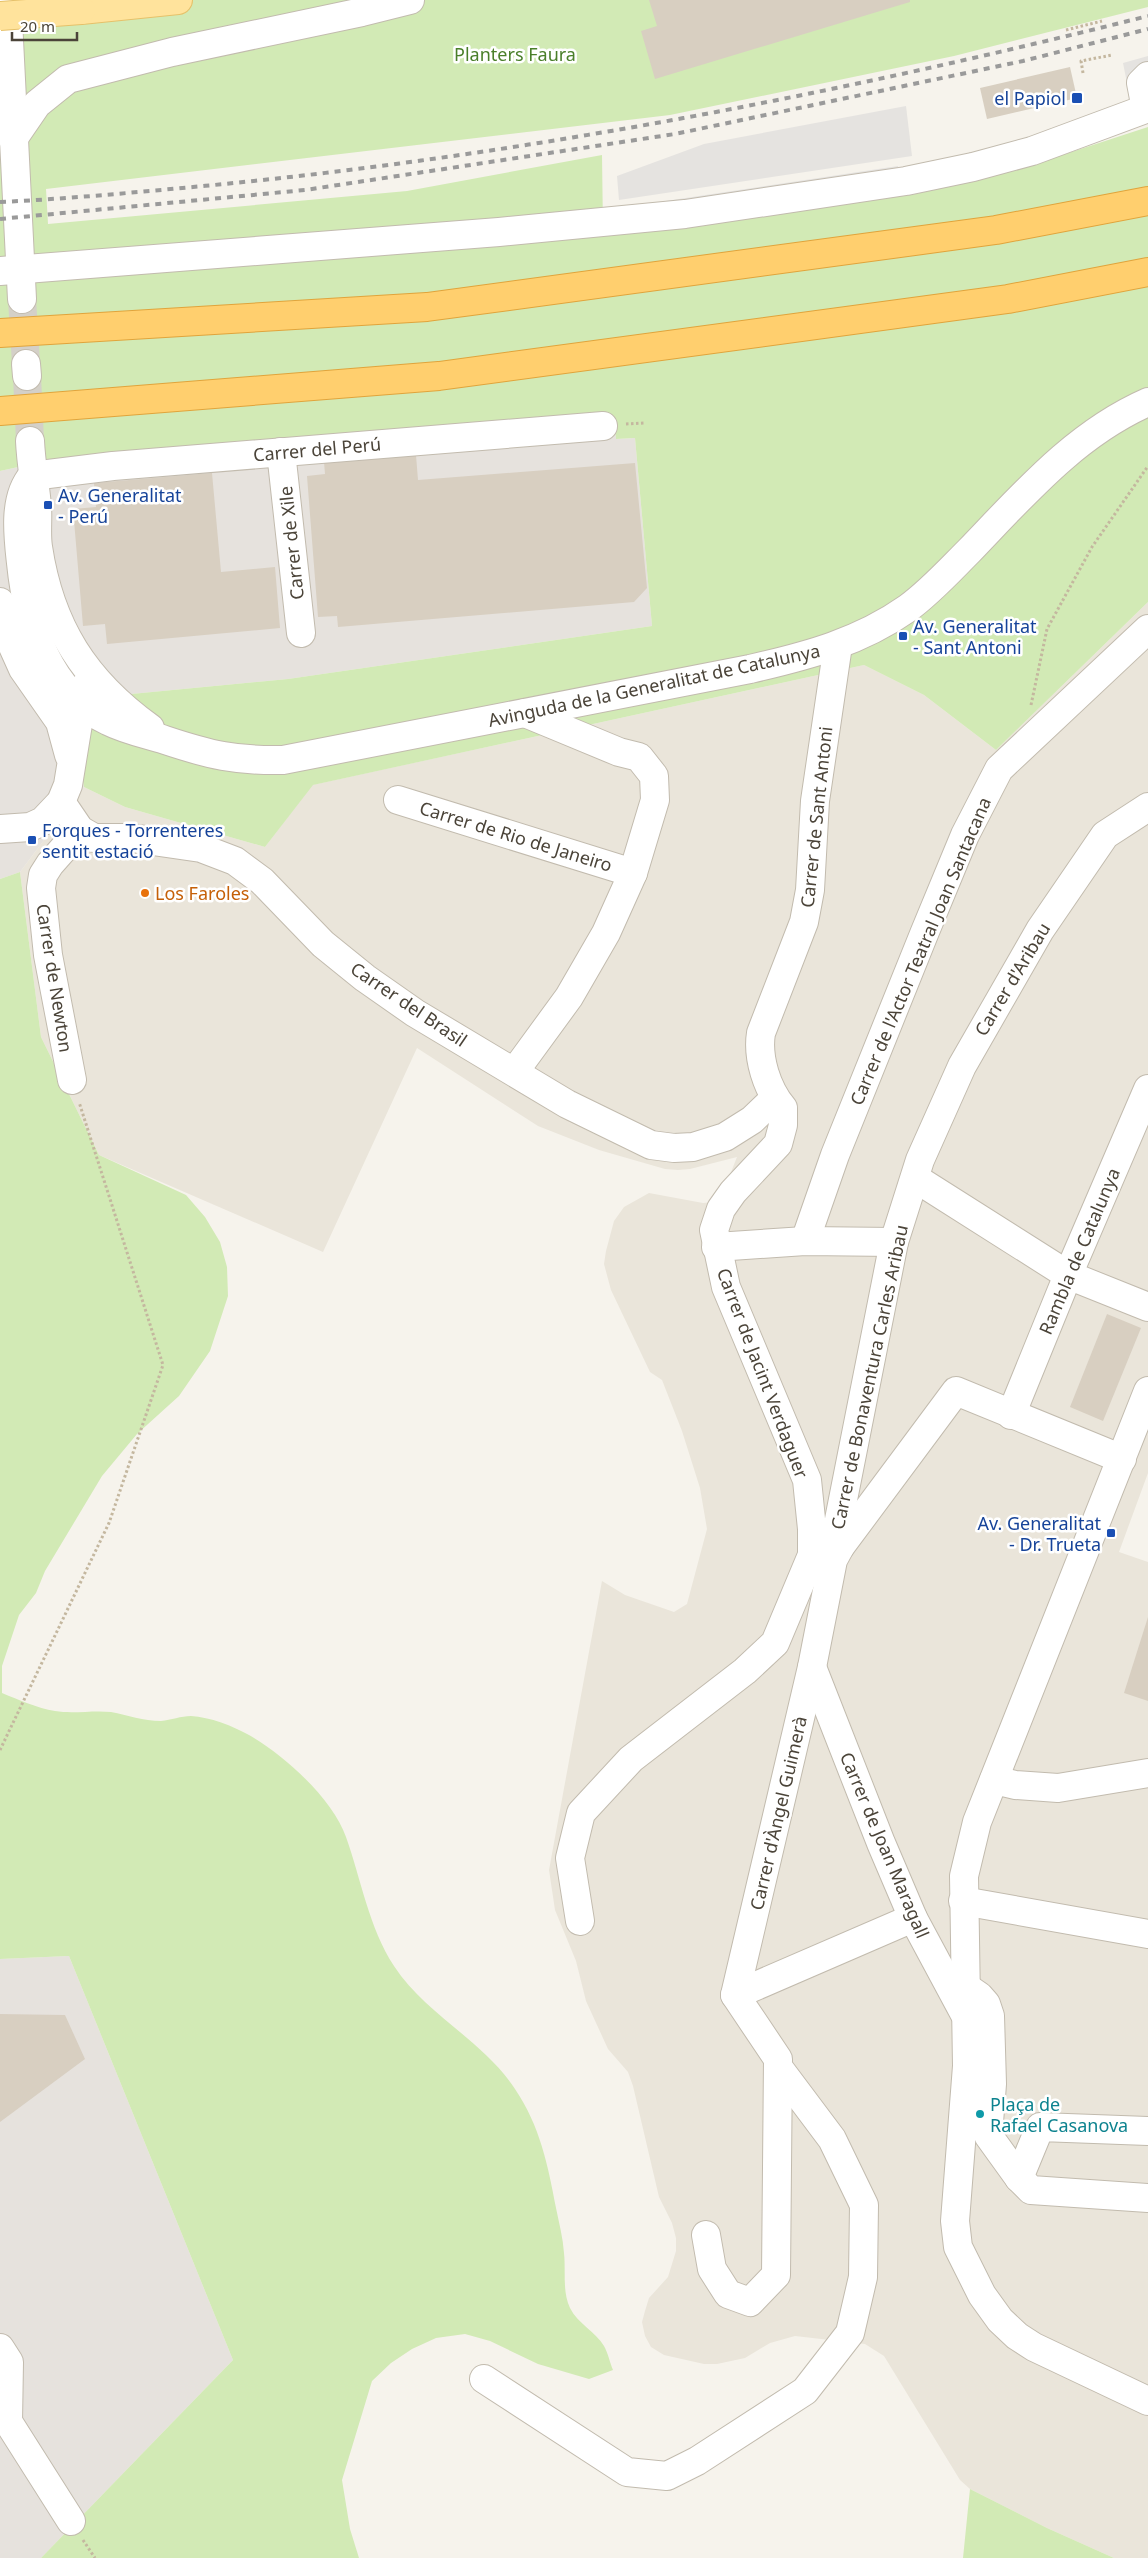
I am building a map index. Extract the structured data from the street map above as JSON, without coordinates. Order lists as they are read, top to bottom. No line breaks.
{"streets":{"street":["Carrer del Perú","Carrer de Xile","Avinguda de la Generalitat de Catalunya","Carrer de Sant Antoni","Carrer de Rio de Janeiro","Carrer de l'Actor Teatral Joan Santacana","Carrer de Newton","Carrer d'Aribau","Carrer del Brasil","Rambla de Catalunya","Carrer de Jacint Verdaguer","Carrer de Bonaventura Carles Aribau","Carrer d'Àngel Guimerà","Carrer de Joan Maragall"]},"crossings":[["Carrer del Perú","Carrer de Xile"],["Carrer del Perú","Avinguda de la Generalitat de Catalunya"],["Avinguda de la Generalitat de Catalunya","Carrer de Sant Antoni"],["Carrer de Sant Antoni","Carrer del Brasil"],["Carrer de Sant Antoni","Carrer de Jacint Verdaguer"],["Carrer de Newton","Carrer del Brasil"],["Carrer d'Aribau","Carrer de Bonaventura Carles Aribau"],["Carrer del Brasil","Carrer de Jacint Verdaguer"],["Carrer de Jacint Verdaguer","Carrer de Bonaventura Carles Aribau"],["Carrer de Jacint Verdaguer","Carrer d'Àngel Guimerà"],["Carrer de Bonaventura Carles Aribau","Carrer d'Àngel Guimerà"],["Carrer d'Àngel Guimerà","Carrer de Joan Maragall"]],"parks":["Planters Faura"],"places":{"transit":["el Papiol","Av. Generalitat - Perú","Av. Generalitat - Sant Antoni","Forques - Torrenteres sentit estació","Av. Generalitat - Dr. Trueta"],"other":["Los Faroles","Plaça de Rafael Casanova"]},"scale_bar":"20 m"}
